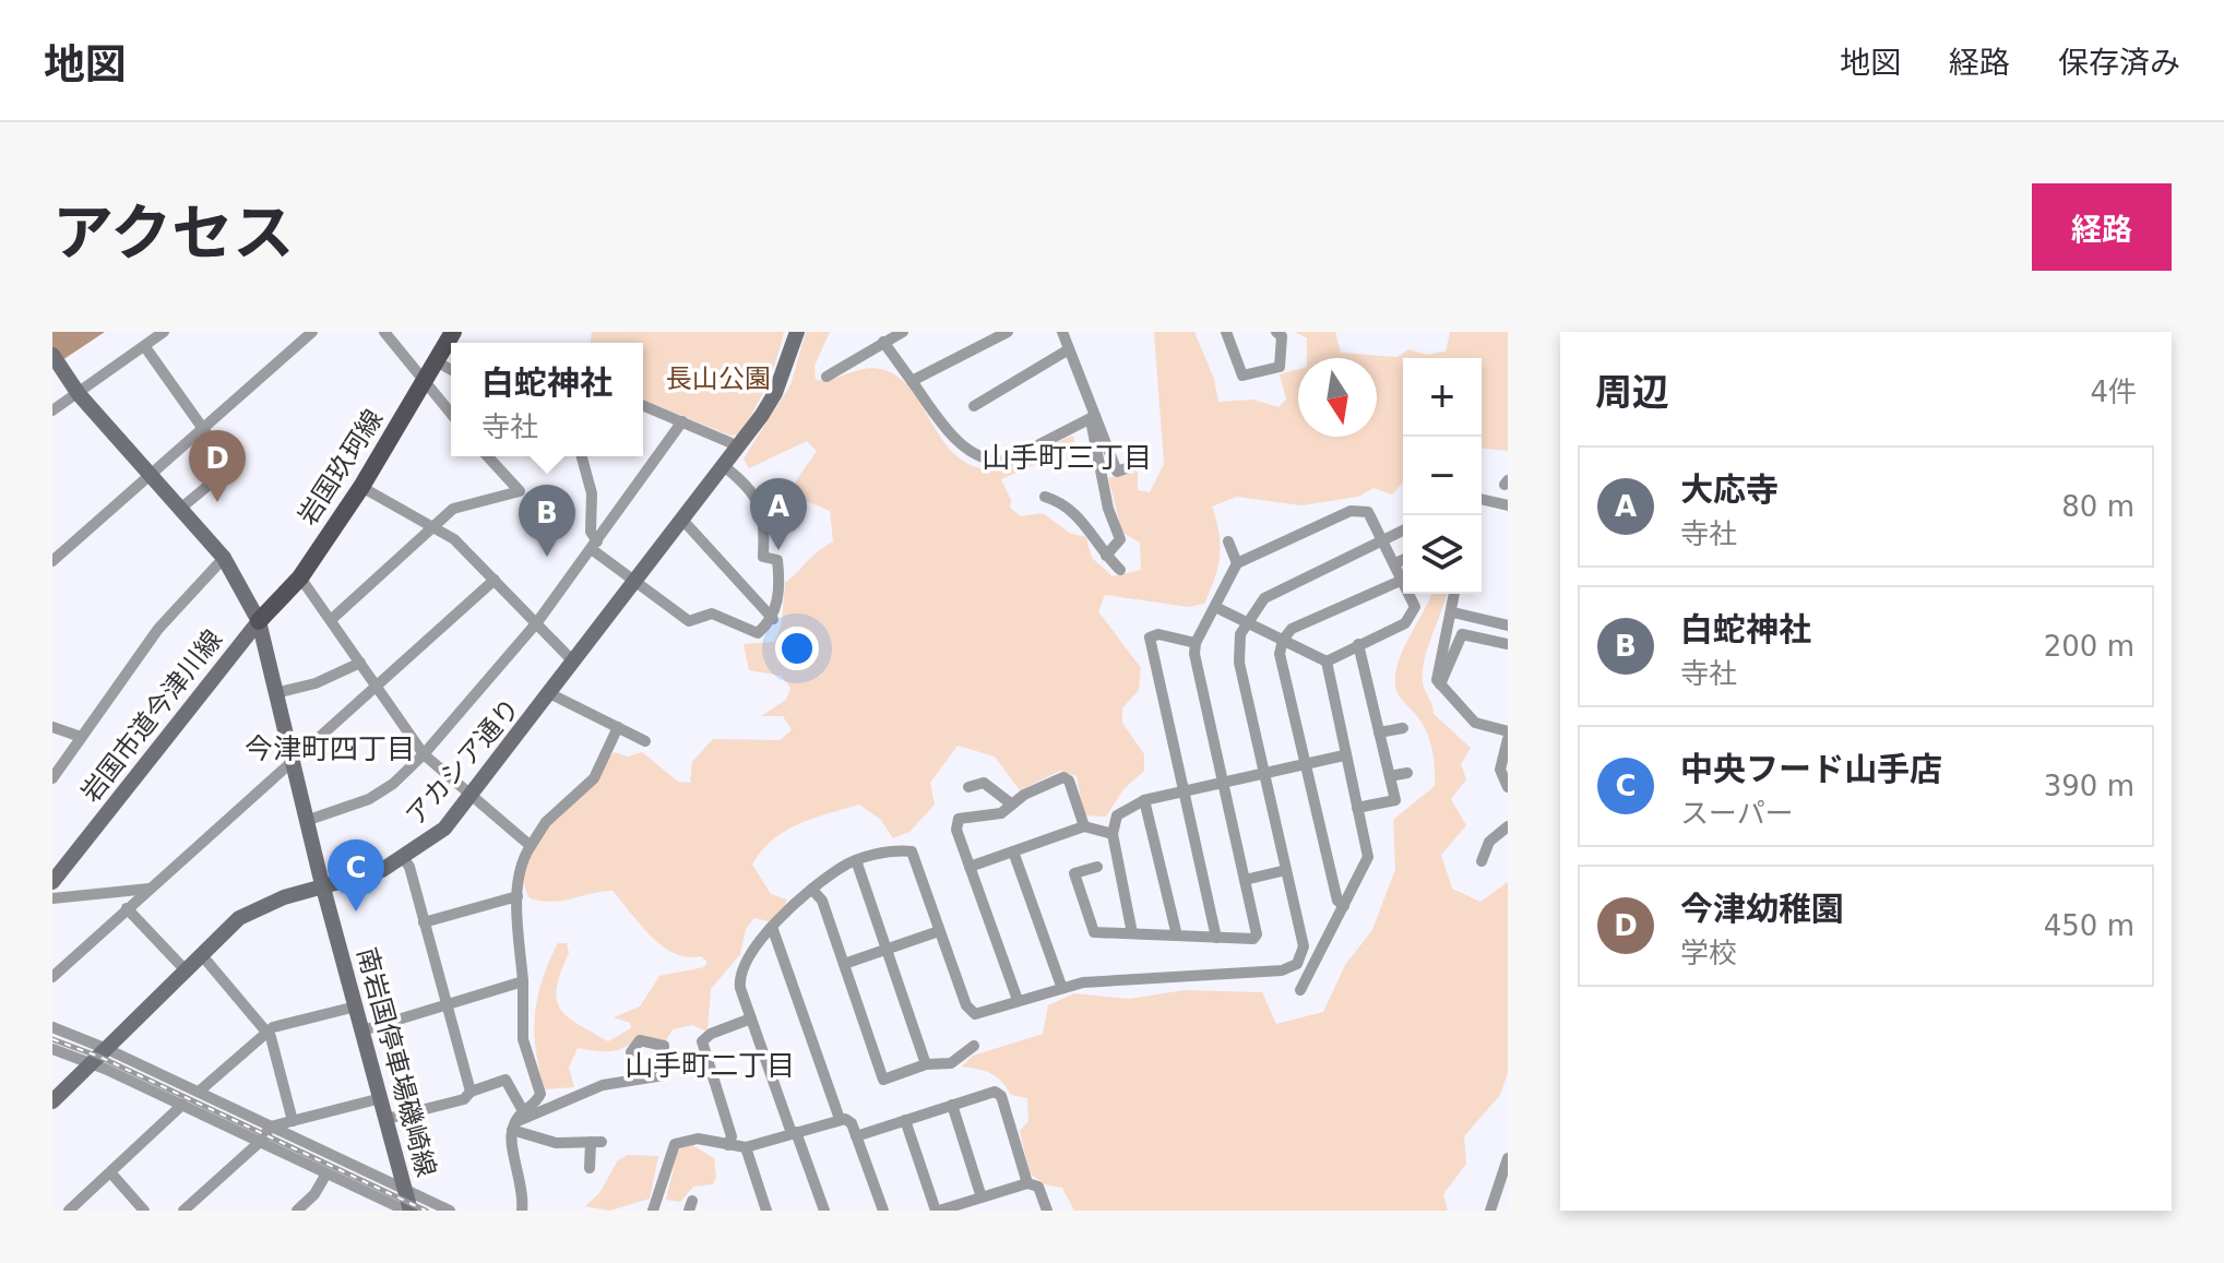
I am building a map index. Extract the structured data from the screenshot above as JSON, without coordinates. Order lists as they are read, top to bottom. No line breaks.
{"streets":{"main road":["岩国玖珂線"],"street":["岩国市道今津川線","アカシア通り","南岩国停車場磯崎線"]},"crossings":[["岩国玖珂線","岩国市道今津川線"],["岩国玖珂線","南岩国停車場磯崎線"],["岩国市道今津川線","南岩国停車場磯崎線"],["アカシア通り","南岩国停車場磯崎線"]],"districts":["山手町三丁目","今津町四丁目","山手町二丁目"],"parks":["長山公園"],"north":"bottom","page":{"header":"地図","nav":["地図","経路","保存済み"],"title":"アクセス","buttons":"経路","heading":["周辺","4件"],"popup":["白蛇神社","寺社"],"map_buttons":["+","−"],"pins":["D","A","B","C"],"list":[{"mark":"A","name":"大応寺","note":"寺社","value":"80 m"},{"mark":"B","name":"白蛇神社","note":"寺社","value":"200 m"},{"mark":"C","name":"中央フード山手店","note":"スーパー","value":"390 m"},{"mark":"D","name":"今津幼稚園","note":"学校","value":"450 m"}]}}
